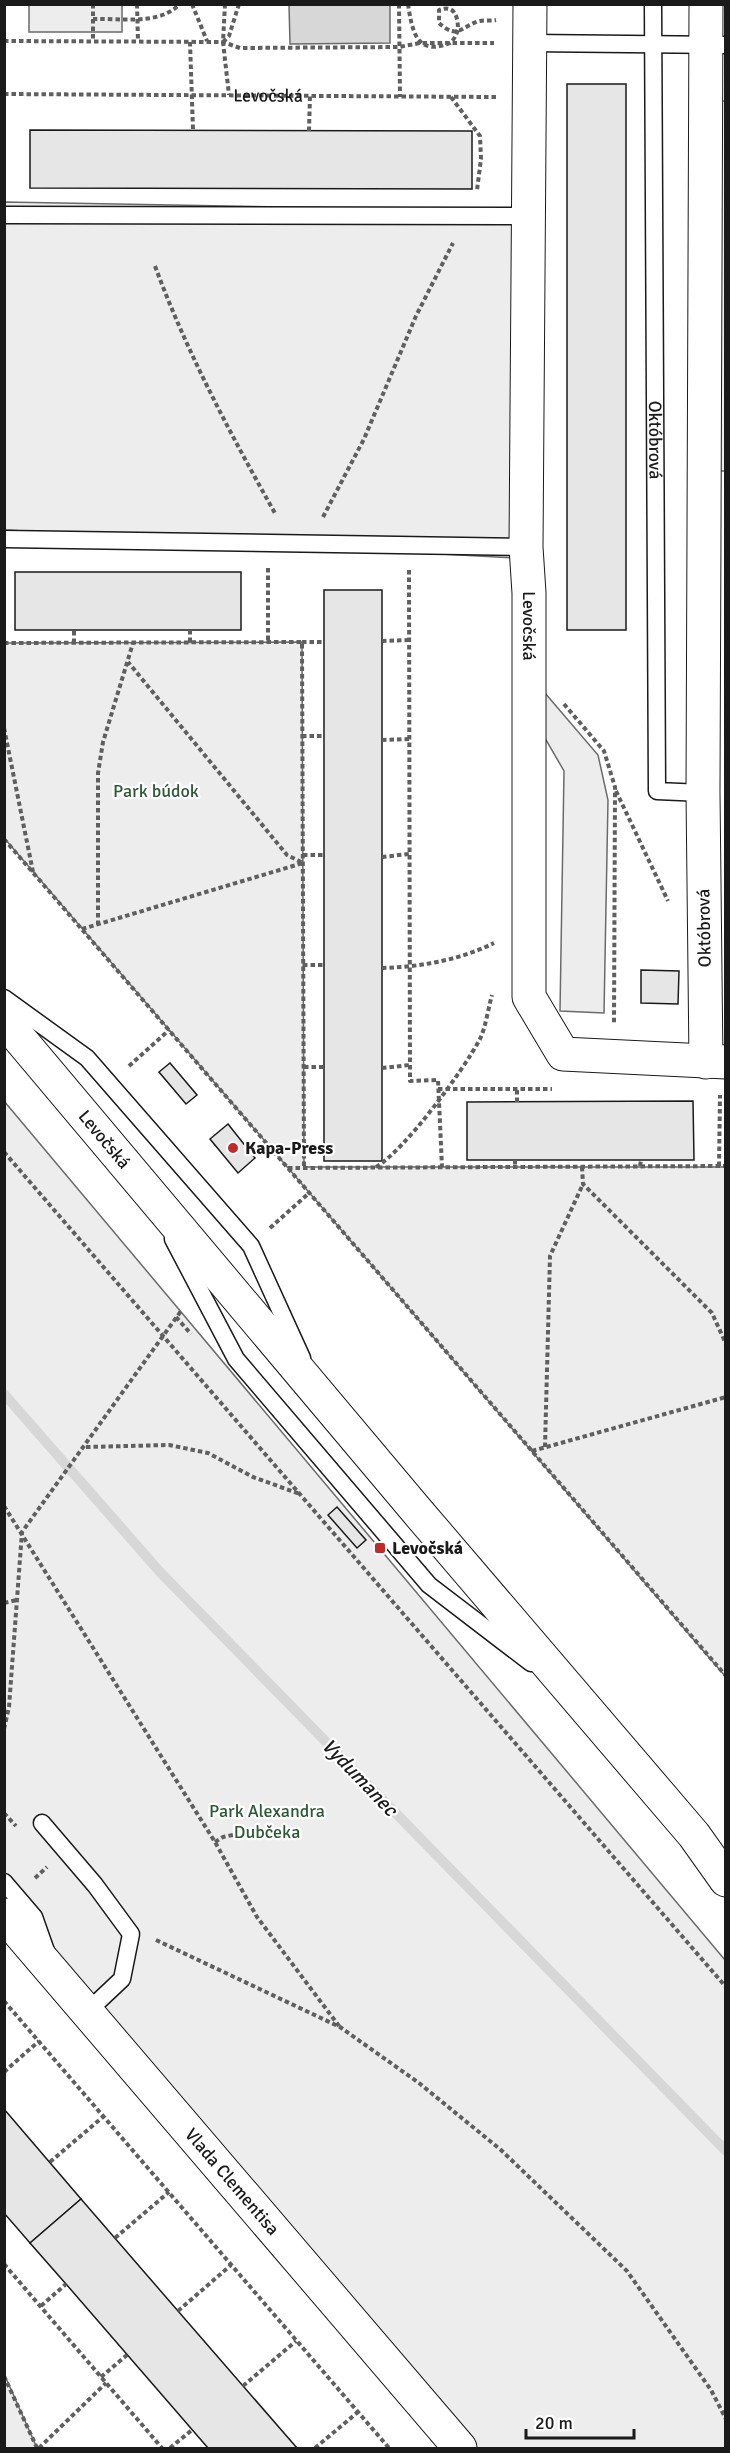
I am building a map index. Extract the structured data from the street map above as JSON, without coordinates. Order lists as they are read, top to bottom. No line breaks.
{"streets":{"street":["Levočská","Októbrová","Vlada Clementisa"]},"crossings":[["Levočská","Októbrová"]],"water":["Vydumanec"],"parks":["Park búdok","Park Alexandra Dubčeka"],"places":{"other":["Kapa-Press"],"transit":["Levočská"]},"scale_bar":"20 m"}
